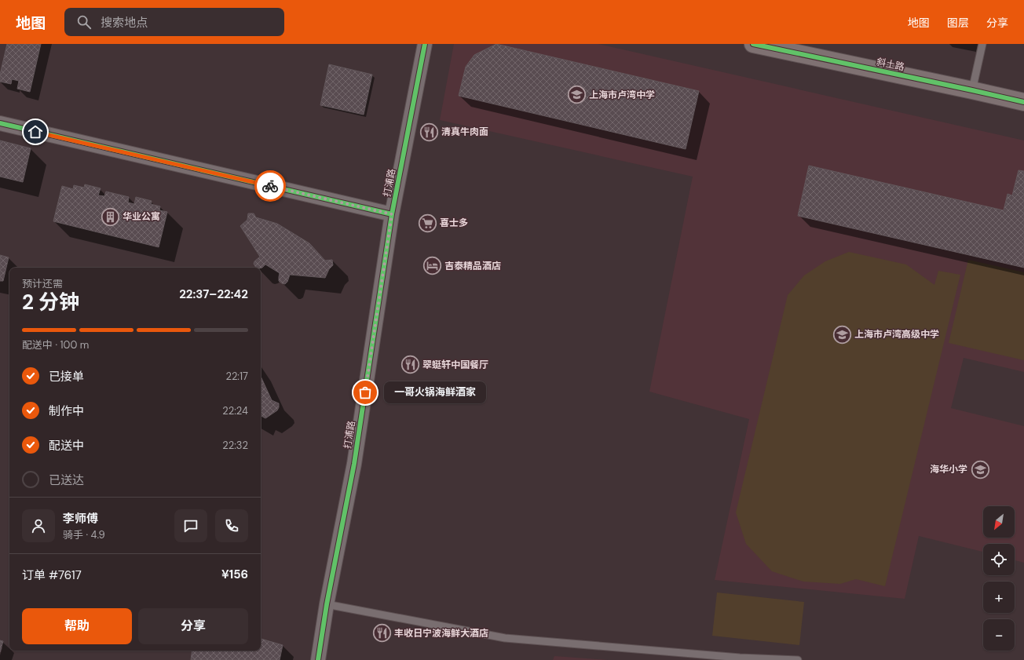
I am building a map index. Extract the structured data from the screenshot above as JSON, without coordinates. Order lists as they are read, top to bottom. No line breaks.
{"streets":{"main road":["斜土路"],"street":["打浦路"]},"places":{"school or university":["上海市卢湾中学","上海市卢湾高级中学","海华小学"],"restaurant":["清真牛肉面","翠蜓轩中国餐厅","丰收日宁波海鲜大酒店"],"building":["华业公寓"],"supermarket":["喜士多"],"hotel":["吉泰精品酒店"],"other":["一哥火锅海鲜酒家"]},"north":"bottom left","page":{"header":"地图","search":"搜索地点","nav":["地图","图层","分享"],"heading":["2 分钟","预计还需","22:37–22:42"],"panel":["李师傅","骑手 · 4.9","订单 #7617","¥156"],"bar":"配送中 · 100 m","list":[["已接单","22:17"],["制作中","22:24"],["配送中","22:32"],"已送达"],"bubble":"一哥火锅海鲜酒家","map_buttons":["+","−"],"buttons":["帮助","分享"]}}
